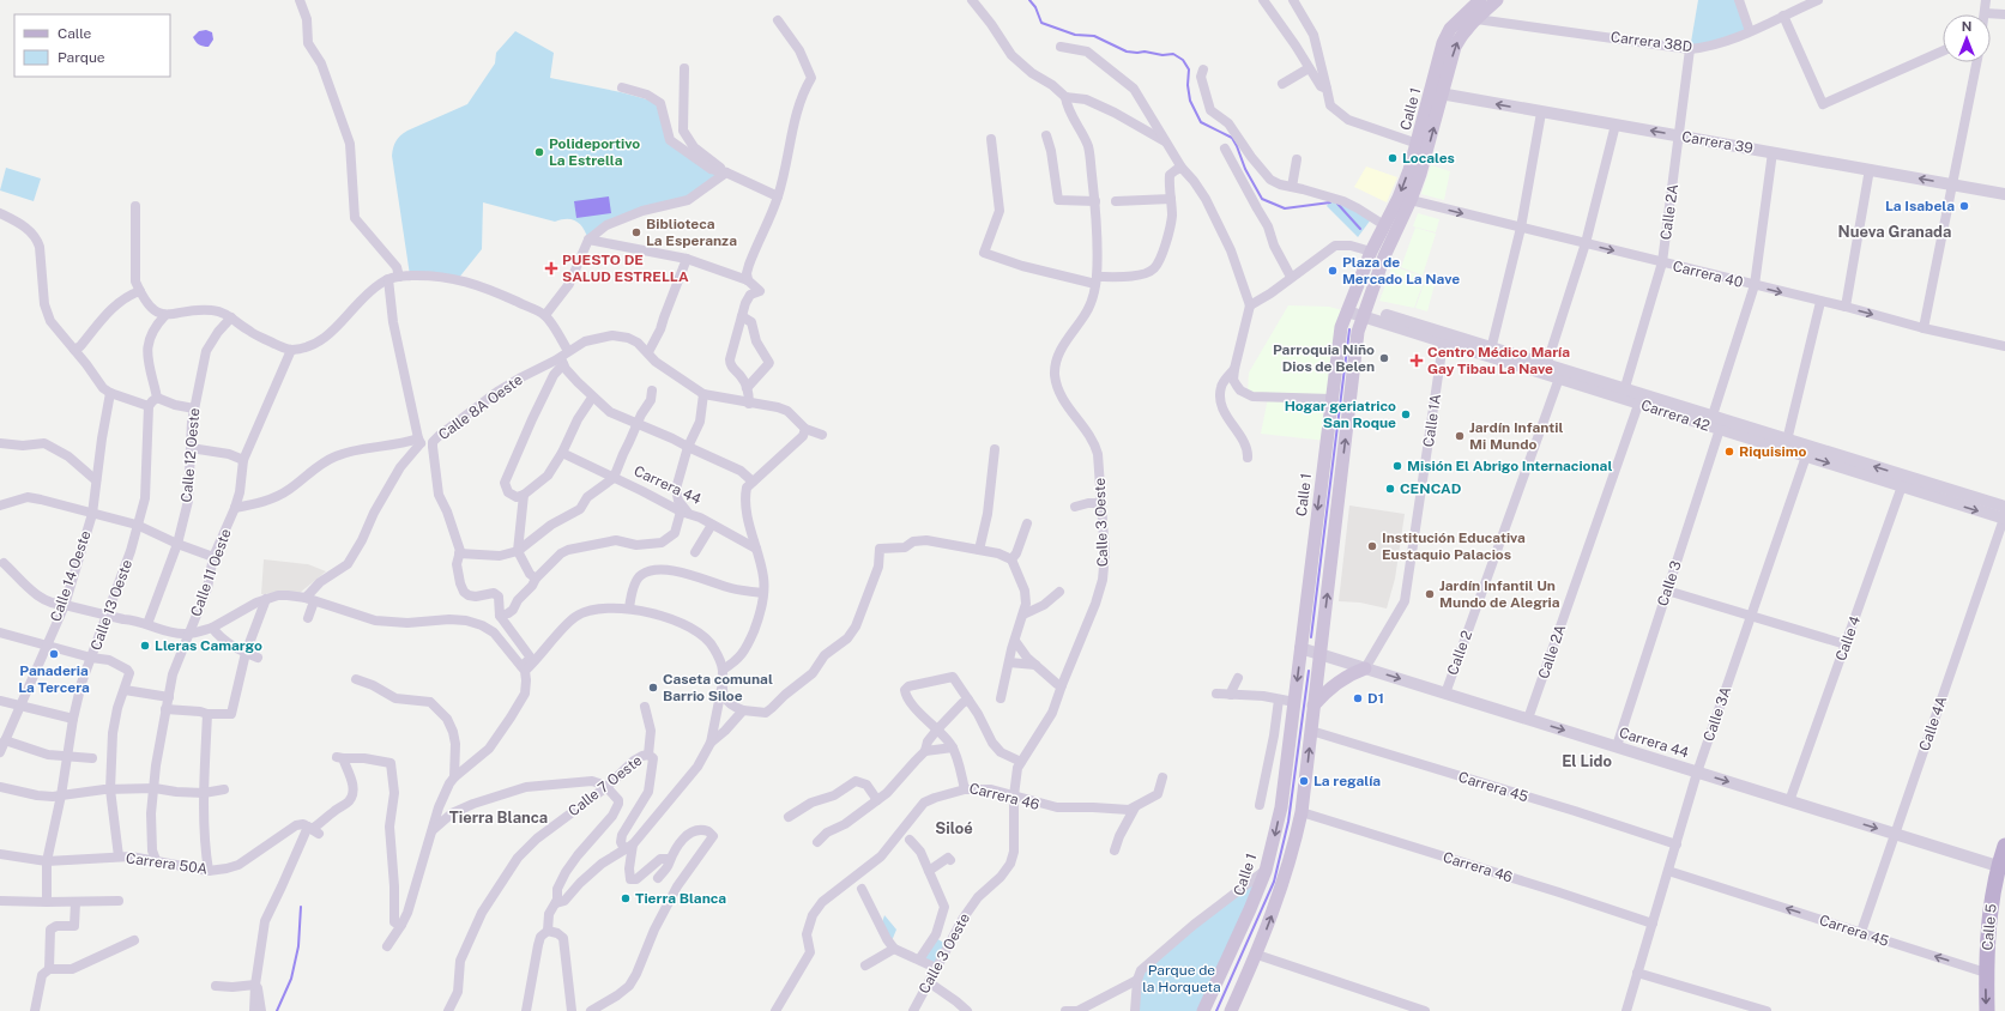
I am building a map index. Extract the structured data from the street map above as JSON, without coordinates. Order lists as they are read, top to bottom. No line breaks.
{"streets":{"main road":["Calle 1","Calle 5"],"street":["Carrera 38D","Carrera 39","Calle 2A","Carrera 40","Calle 8A Oeste","Carrera 42","Calle 1A","Calle 12 Oeste","Carrera 44","Calle 3 Oeste","Calle 11 Oeste","Calle 14 Oeste","Calle 3","Calle 13 Oeste","Calle 4","Calle 2","Calle 3A","Calle 4A","Calle 7 Oeste","Carrera 45","Carrera 46","Carrera 50A"]},"crossings":[["Carrera 38D","Calle 1"],["Carrera 38D","Calle 2A"],["Calle 1","Carrera 39"],["Calle 1","Carrera 40"],["Calle 1","Carrera 42"],["Calle 1","Carrera 44"],["Calle 1","Carrera 45"],["Calle 1","Carrera 46"],["Carrera 39","Calle 2A"],["Carrera 39","Calle 3"],["Calle 2A","Carrera 40"],["Calle 2A","Carrera 42"],["Calle 2A","Carrera 44"],["Carrera 40","Calle 3"],["Carrera 42","Calle 1A"],["Carrera 42","Calle 3"],["Carrera 42","Calle 4"],["Carrera 42","Calle 2"],["Carrera 42","Calle 3A"],["Carrera 42","Calle 4A"],["Calle 1A","Carrera 44"],["Carrera 44","Calle 3"],["Carrera 44","Calle 4"],["Carrera 44","Calle 2"],["Carrera 44","Calle 3A"],["Carrera 44","Calle 4A"],["Carrera 44","Calle 5"],["Calle 3 Oeste","Carrera 46"],["Calle 11 Oeste","Carrera 50A"],["Calle 13 Oeste","Carrera 50A"],["Calle 3A","Carrera 45"],["Calle 3A","Carrera 46"],["Calle 4A","Carrera 45"],["Carrera 45","Calle 5"]],"one_way":["Carrera 39","Carrera 40","Carrera 44","Carrera 45"],"districts":["Nueva Granada","El Lido","Tierra Blanca","Siloé"],"parks":["Parque de la Horqueta"],"places":{"other":["Polideportivo La Estrella","Locales","La Isabela","Biblioteca La Esperanza","Plaza de Mercado La Nave","Parroquia Niño Dios de Belen","Hogar geriatrico San Roque","Jardín Infantil Mi Mundo","Riquisimo","Misión El Abrigo Internacional","CENCAD","Institución Educativa Eustaquio Palacios","Jardín Infantil Un Mundo de Alegria","Lleras Camargo","Panaderia La Tercera","Caseta comunal Barrio Siloe","D1","La regalía","Tierra Blanca"],"health":["PUESTO DE SALUD ESTRELLA","Centro Médico María Gay Tibau La Nave"]},"legend":["Calle","Parque"],"north":"top"}
